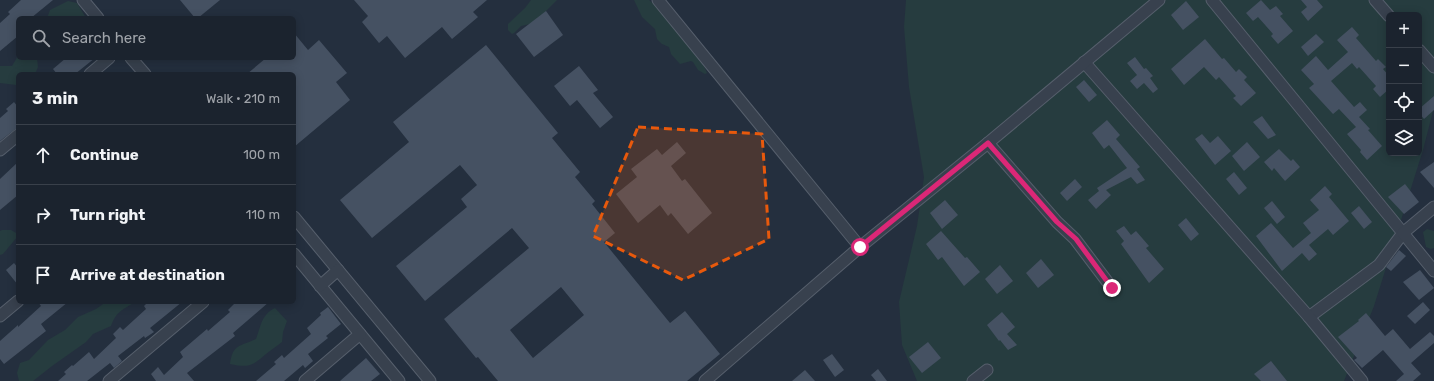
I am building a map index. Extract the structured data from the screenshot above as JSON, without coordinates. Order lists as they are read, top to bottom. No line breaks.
{"page":{"map_buttons":["+","−"],"search":"Search here","heading":["3 min","Walk · 210 m"],"list":[["Continue","100 m"],["Turn right","110 m"],"Arrive at destination"]}}
